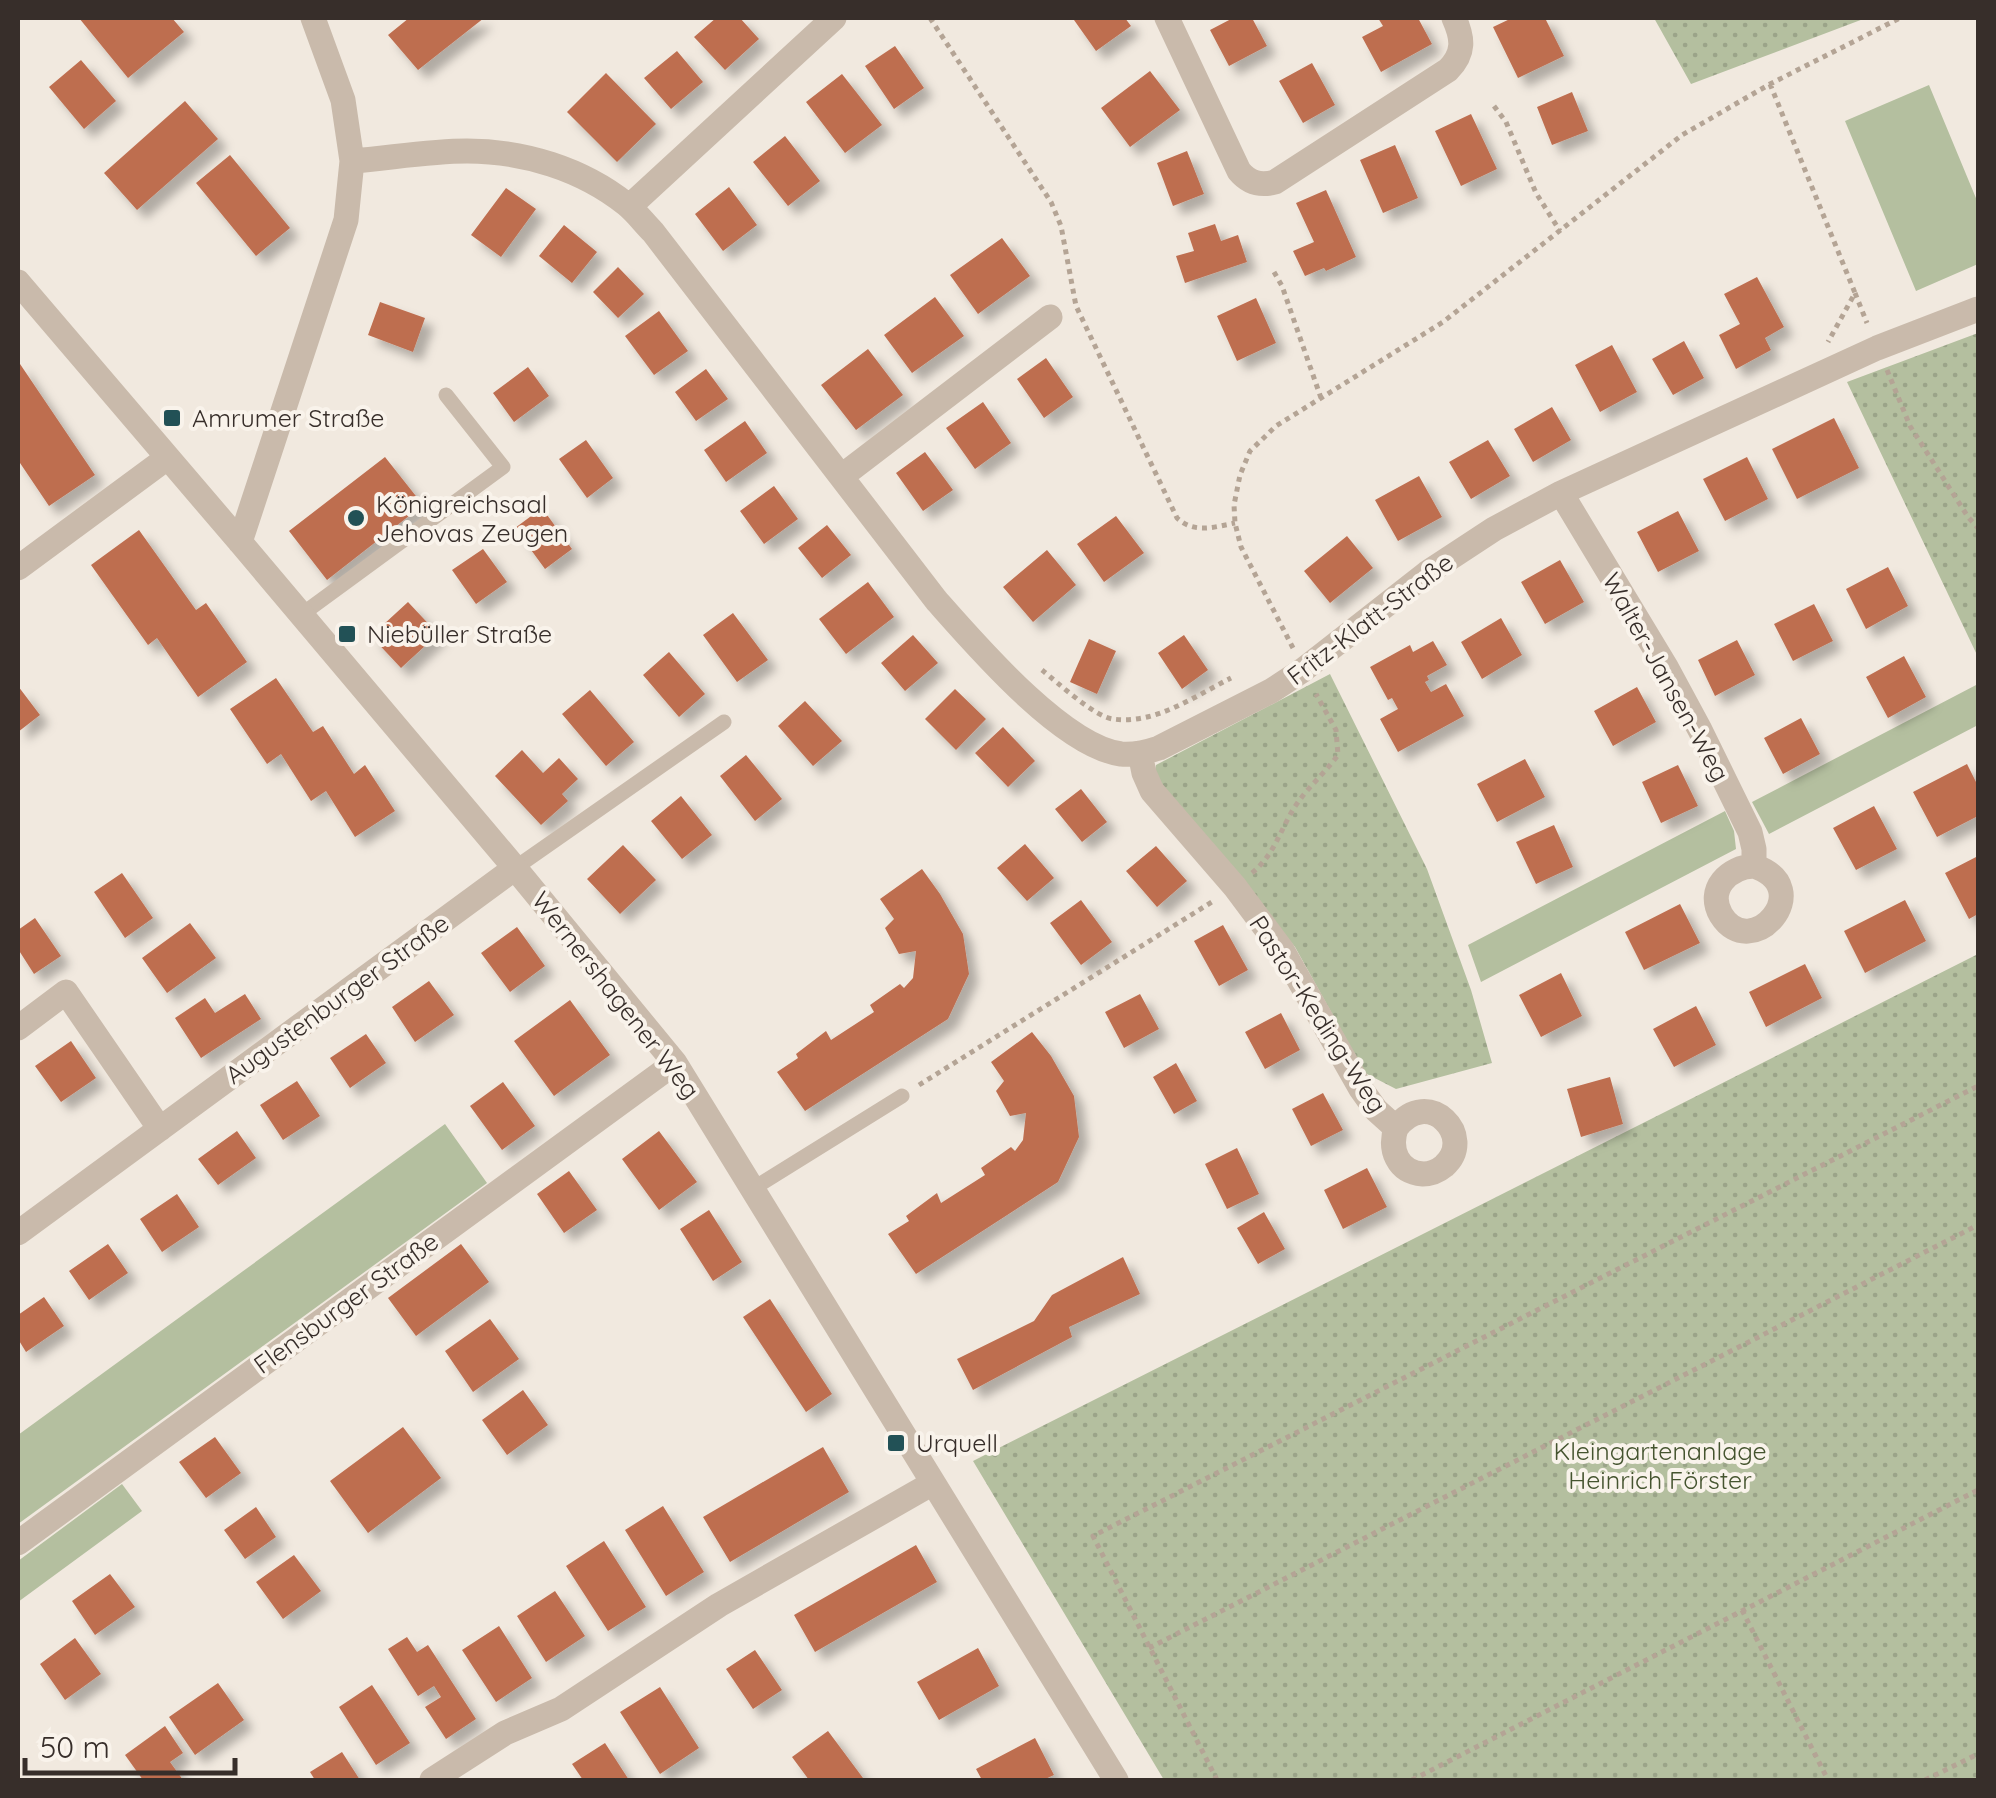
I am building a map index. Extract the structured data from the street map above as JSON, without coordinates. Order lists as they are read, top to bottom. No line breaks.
{"streets":{"street":["Fritz-Klatt-Straße","Walter-Jansen-Weg","Wernershagener Weg","Augustenburger Straße","Pastor-Keding-Weg","Flensburger Straße"]},"crossings":[["Fritz-Klatt-Straße","Walter-Jansen-Weg"],["Fritz-Klatt-Straße","Pastor-Keding-Weg"],["Wernershagener Weg","Augustenburger Straße"],["Wernershagener Weg","Flensburger Straße"]],"parks":["Kleingartenanlage Heinrich Förster"],"places":{"transit":["Amrumer Straße","Niebüller Straße","Urquell"],"other":["Königreichsaal Jehovas Zeugen"]},"scale_bar":"50 m"}
